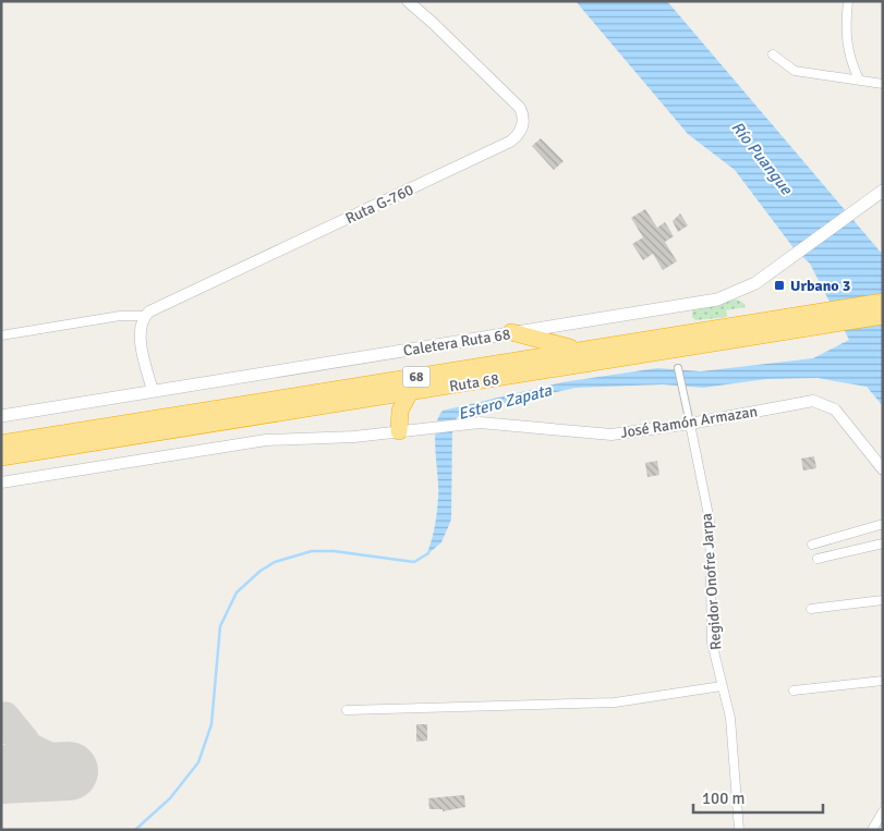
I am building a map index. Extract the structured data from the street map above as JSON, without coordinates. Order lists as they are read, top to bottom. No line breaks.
{"streets":{"highway":["68","Ruta 68"],"main road":["Caletera Ruta 68"],"street":["Ruta G-760","José Ramón Armazan","Regidor Onofre Jarpa"]},"crossings":[["José Ramón Armazan","Regidor Onofre Jarpa"]],"water":["Río Puangue","Estero Zapata"],"places":{"transit":["Urbano 3"]},"scale_bar":"100 m"}
